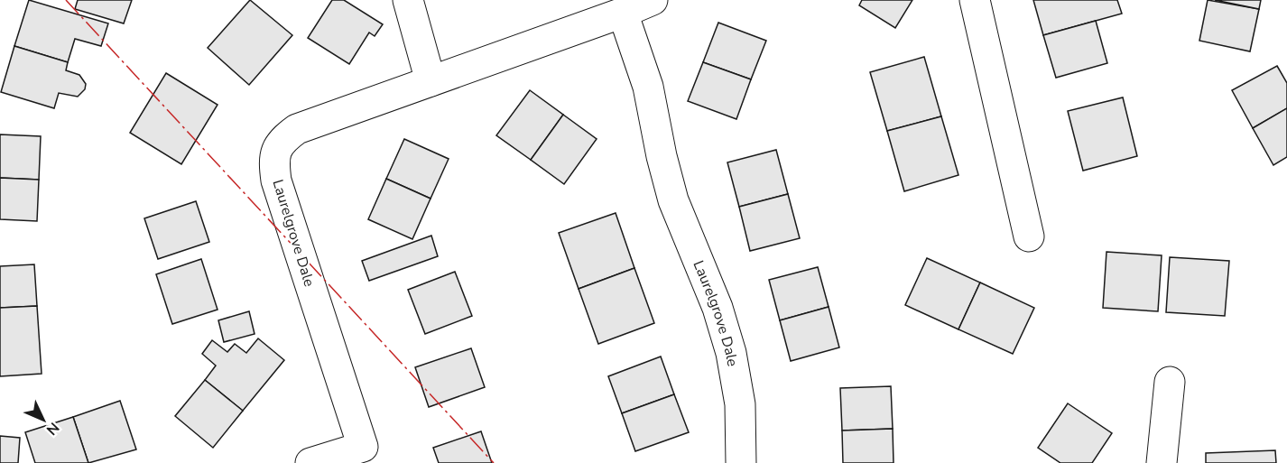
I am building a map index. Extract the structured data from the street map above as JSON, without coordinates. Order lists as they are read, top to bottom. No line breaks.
{"streets":{"street":["Laurelgrove Dale"]},"north":"bottom right"}
